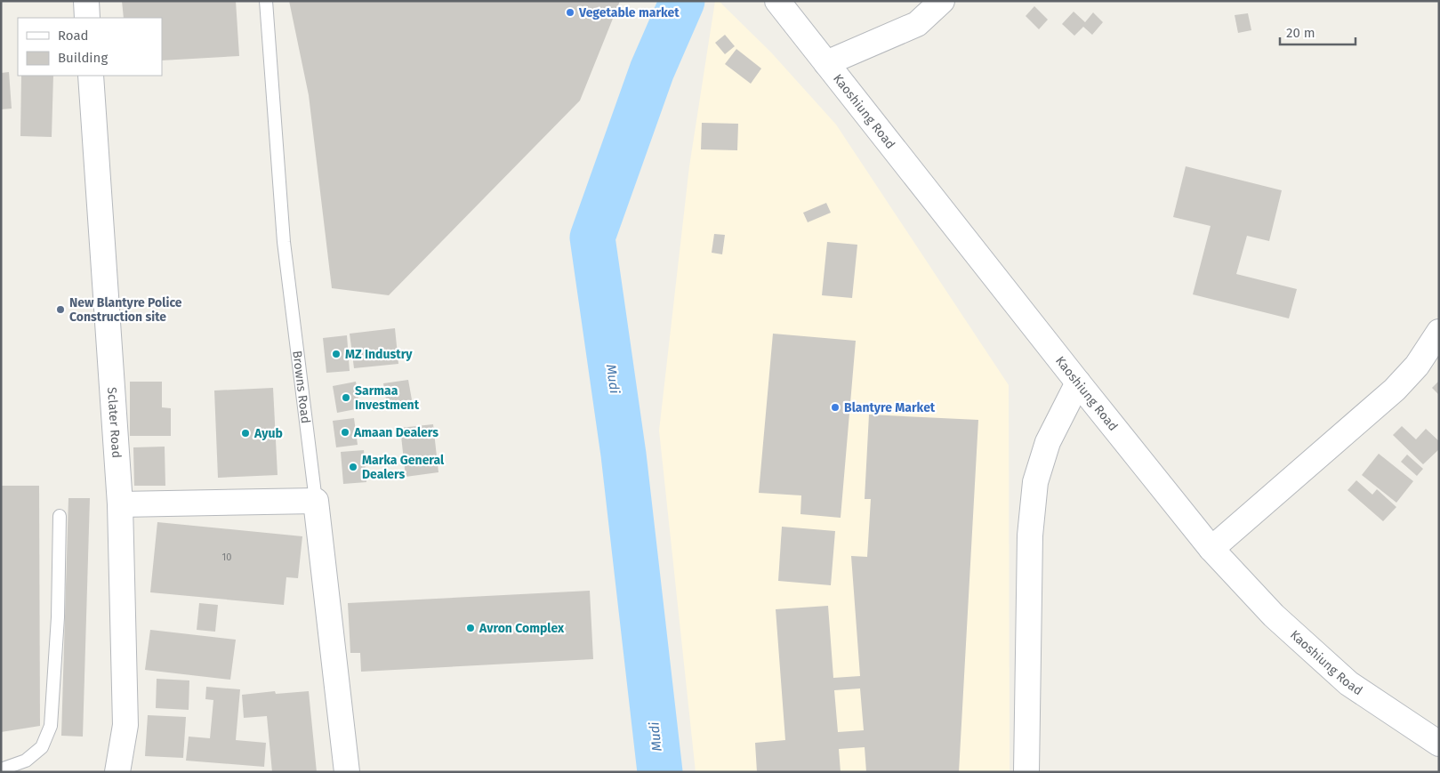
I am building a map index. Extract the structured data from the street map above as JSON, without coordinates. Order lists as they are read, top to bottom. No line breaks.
{"streets":{"street":["Kaoshiung Road","Browns Road","Sclater Road"]},"water":["Mudi"],"places":["Vegetable market","New Blantyre Police Construction site","MZ Industry","Sarmaa Investment","Blantyre Market","Amaan Dealers","Ayub","Marka General Dealers","Avron Complex"],"house_numbers":["10"],"legend":["Road","Building"],"scale_bar":"20 m"}
